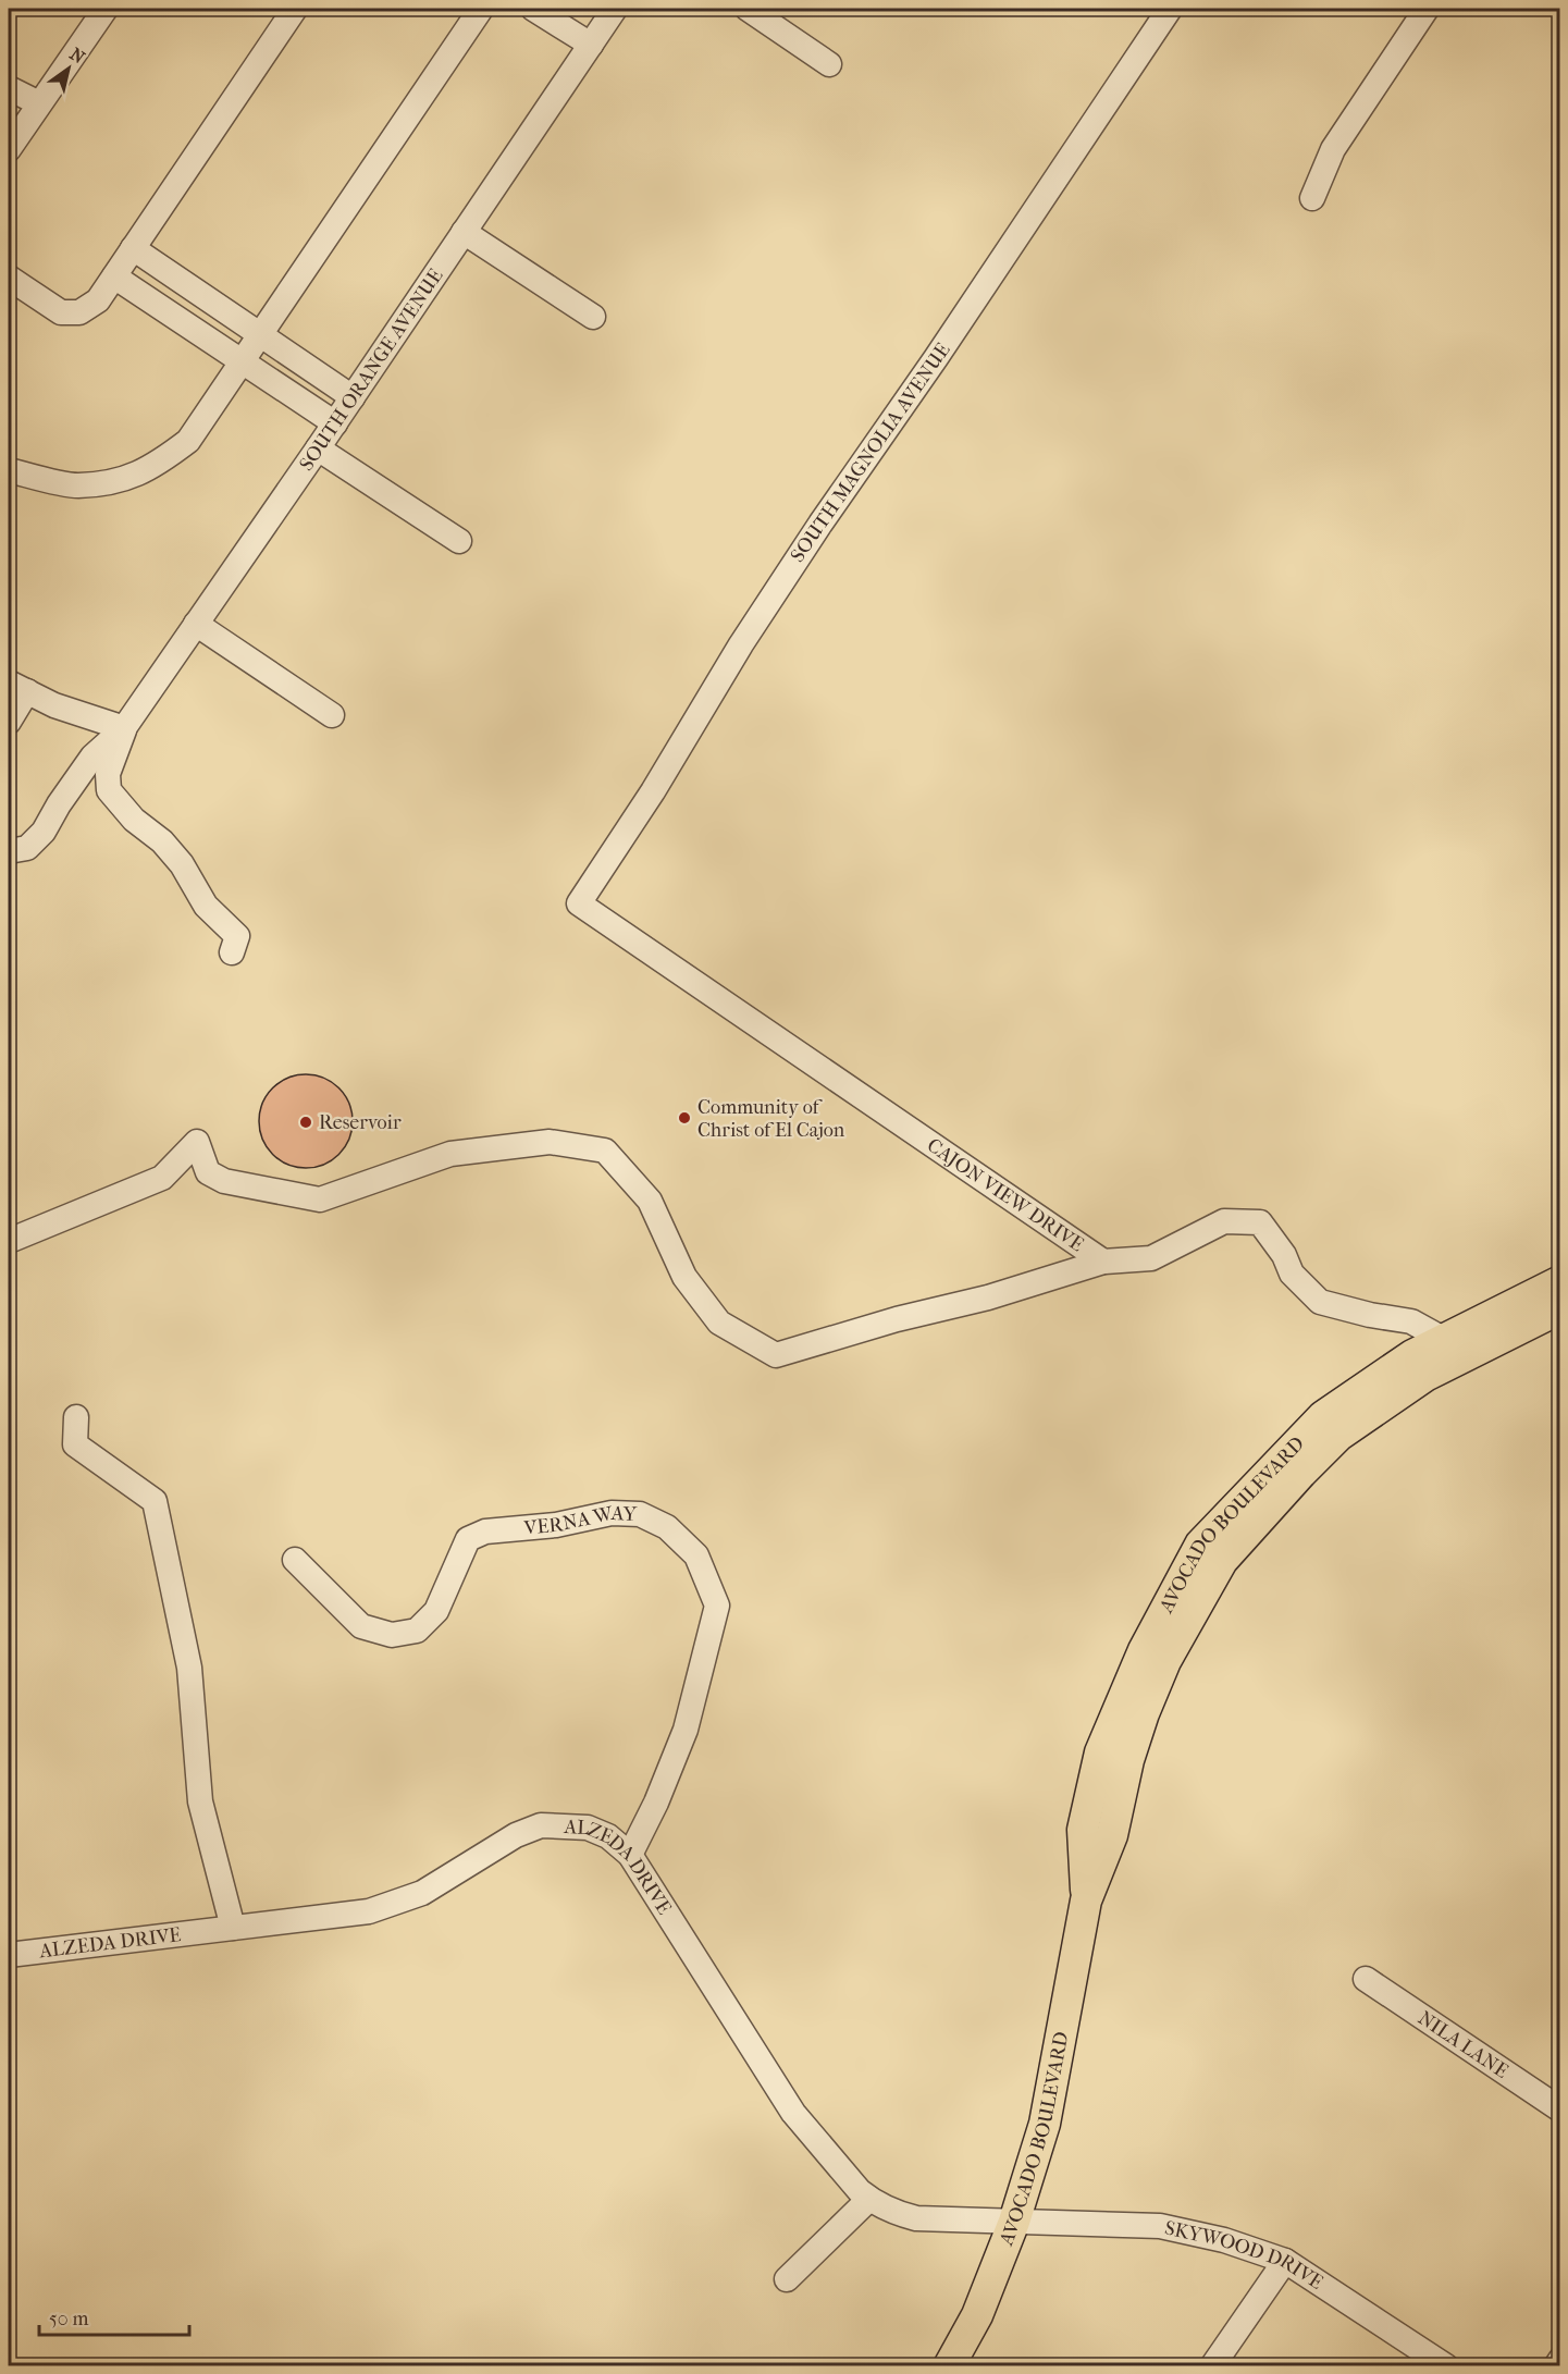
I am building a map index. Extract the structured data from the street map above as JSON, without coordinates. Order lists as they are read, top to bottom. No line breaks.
{"streets":{"main road":["AVOCADO BOULEVARD"],"street":["SOUTH ORANGE AVENUE","SOUTH MAGNOLIA AVENUE","CAJON VIEW DRIVE","VERNA WAY","ALZEDA DRIVE","NILA LANE","SKYWOOD DRIVE"]},"crossings":[["SOUTH MAGNOLIA AVENUE","CAJON VIEW DRIVE"],["CAJON VIEW DRIVE","AVOCADO BOULEVARD"],["VERNA WAY","ALZEDA DRIVE"],["AVOCADO BOULEVARD","ALZEDA DRIVE"],["AVOCADO BOULEVARD","SKYWOOD DRIVE"],["ALZEDA DRIVE","SKYWOOD DRIVE"]],"places":["Community of Christ of El Cajon","Reservoir"],"scale_bar":"50 m","north":"top right"}
